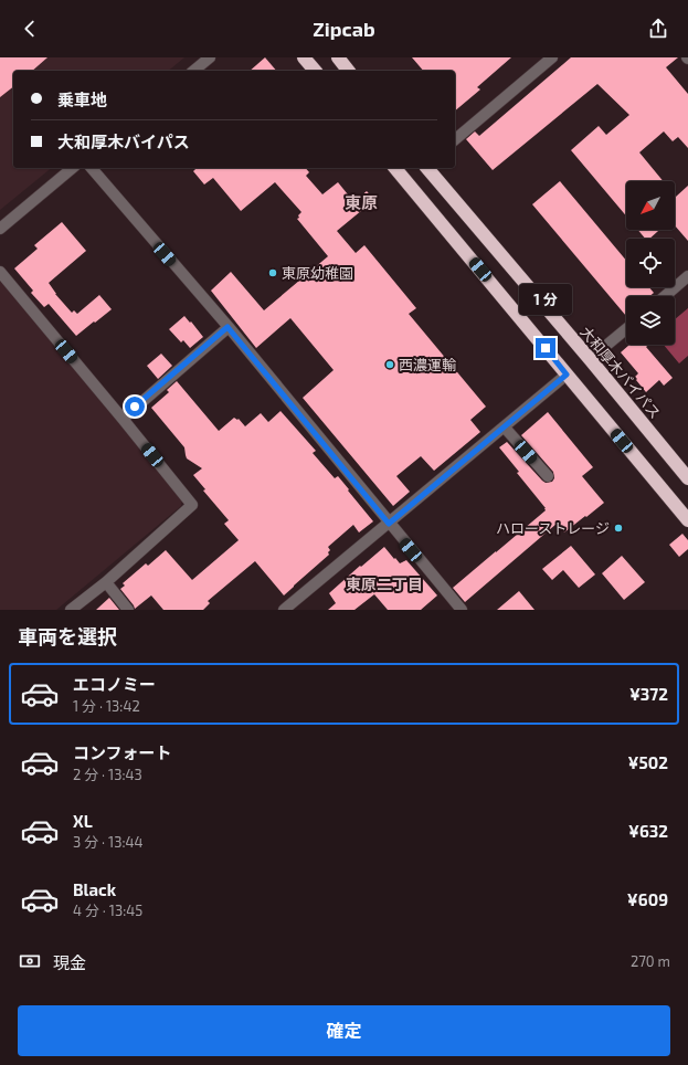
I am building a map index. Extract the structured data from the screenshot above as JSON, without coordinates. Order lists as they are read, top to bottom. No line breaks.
{"streets":{"highway":["大和厚木バイパス"]},"districts":["東原","東原二丁目"],"places":["東原幼稚園","西濃運輸","ハローストレージ"],"north":"bottom left","page":{"header":"Zipcab","banner":["乗車地","大和厚木バイパス"],"bubble":"1 分","heading":"車両を選択","list":[{"name":"エコノミー","note":"1 分 · 13:42","value":"¥372"},{"name":"コンフォート","note":"2 分 · 13:43","value":"¥502"},{"name":"XL","note":"3 分 · 13:44","value":"¥632"},{"name":"Black","note":"4 分 · 13:45","value":"¥609"}],"pay":["現金","270 m"],"buttons":"確定"}}
